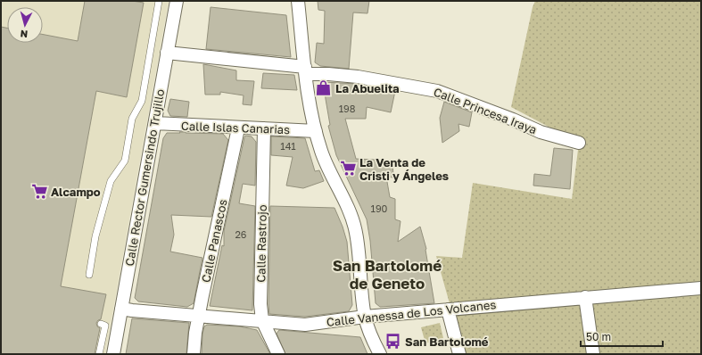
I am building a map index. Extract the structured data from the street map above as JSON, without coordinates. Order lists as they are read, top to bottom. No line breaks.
{"streets":{"street":["Calle Princesa Iraya","Calle Islas Canarias","Calle Rector Gumersindo Trujillo","Calle Panascos","Calle Rastrojo","Calle Vanessa de Los Volcanes"]},"crossings":[["Calle Princesa Iraya","Calle Rector Gumersindo Trujillo"],["Calle Islas Canarias","Calle Rector Gumersindo Trujillo"],["Calle Islas Canarias","Calle Panascos"],["Calle Islas Canarias","Calle Rastrojo"],["Calle Rector Gumersindo Trujillo","Calle Vanessa de Los Volcanes"],["Calle Panascos","Calle Vanessa de Los Volcanes"],["Calle Rastrojo","Calle Vanessa de Los Volcanes"]],"districts":["San Bartolomé de Geneto"],"places":{"shop":["La Abuelita"],"supermarket":["La Venta de Cristi y Ángeles","Alcampo"],"bus stop":["San Bartolomé"]},"house_numbers":["198","141","190","26"],"scale_bar":"50 m","north":"bottom"}
